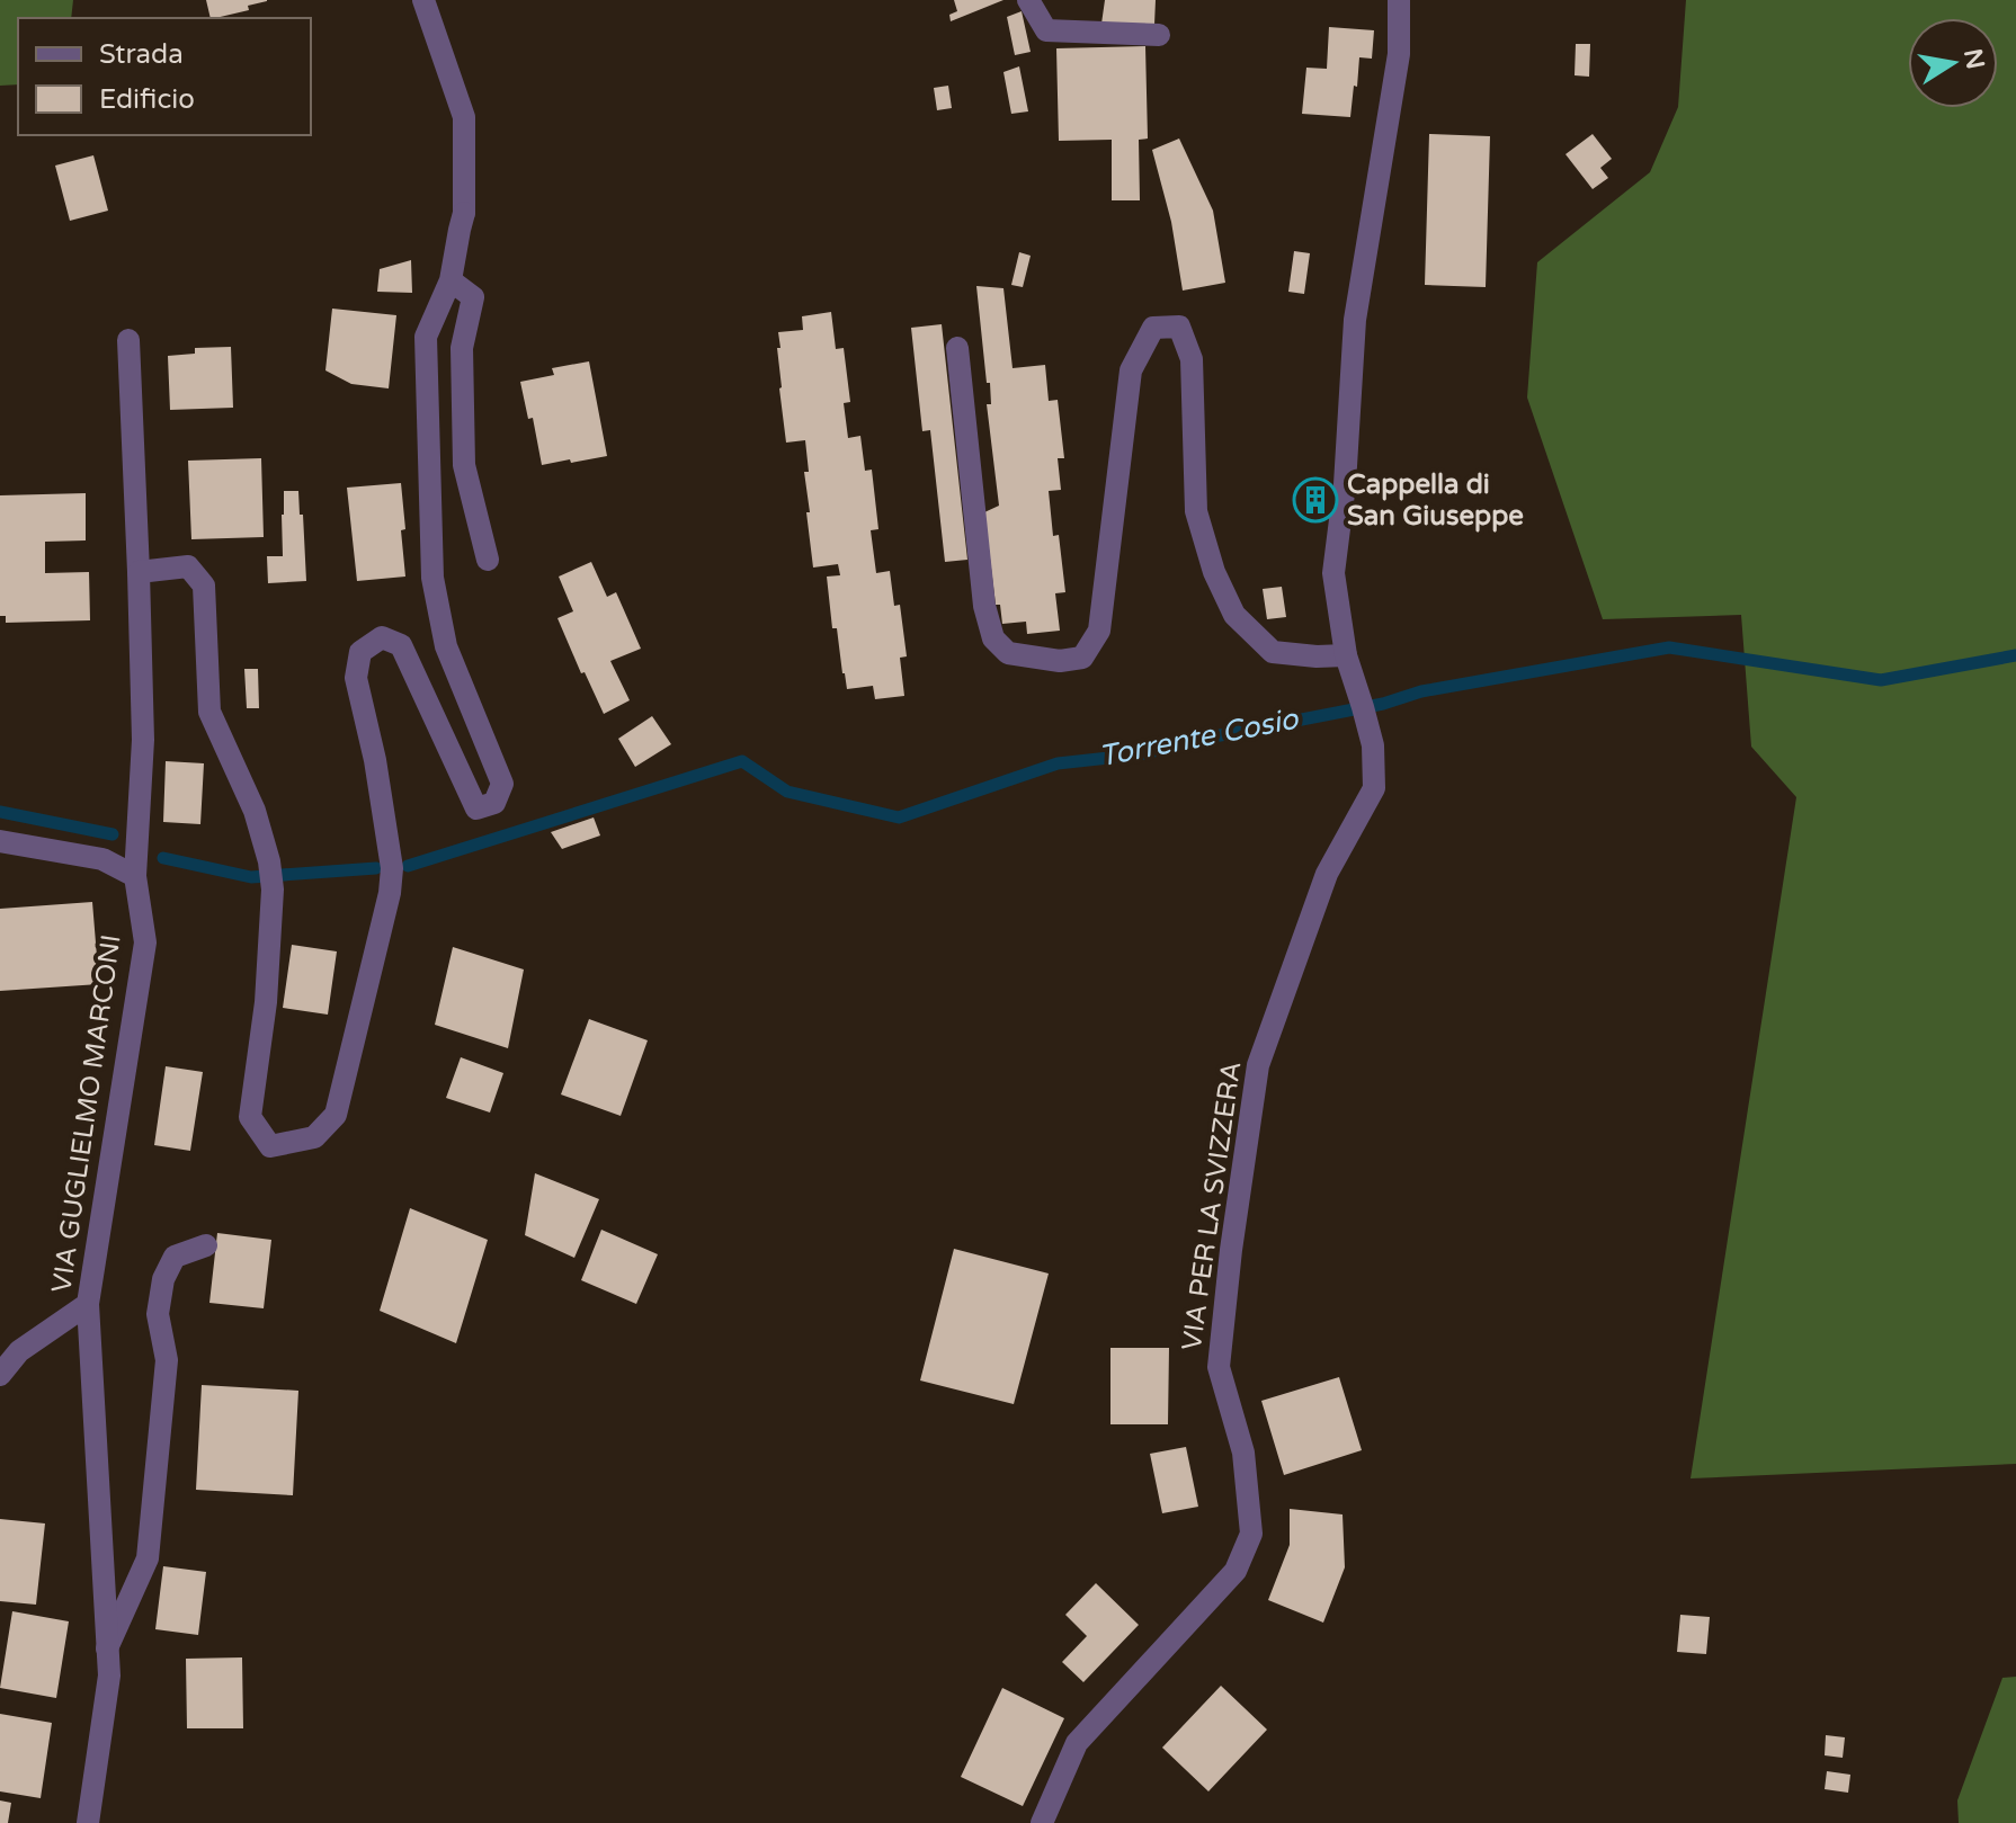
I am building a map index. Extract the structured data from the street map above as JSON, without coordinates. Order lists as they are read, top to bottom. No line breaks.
{"streets":{"street":["VIA GUGLIELMO MARCONI","VIA PER LA SVIZZERA"]},"water":["Torrente Cosio"],"places":{"building":["Cappella di San Giuseppe"]},"legend":["Strada","Edificio"],"north":"right"}
